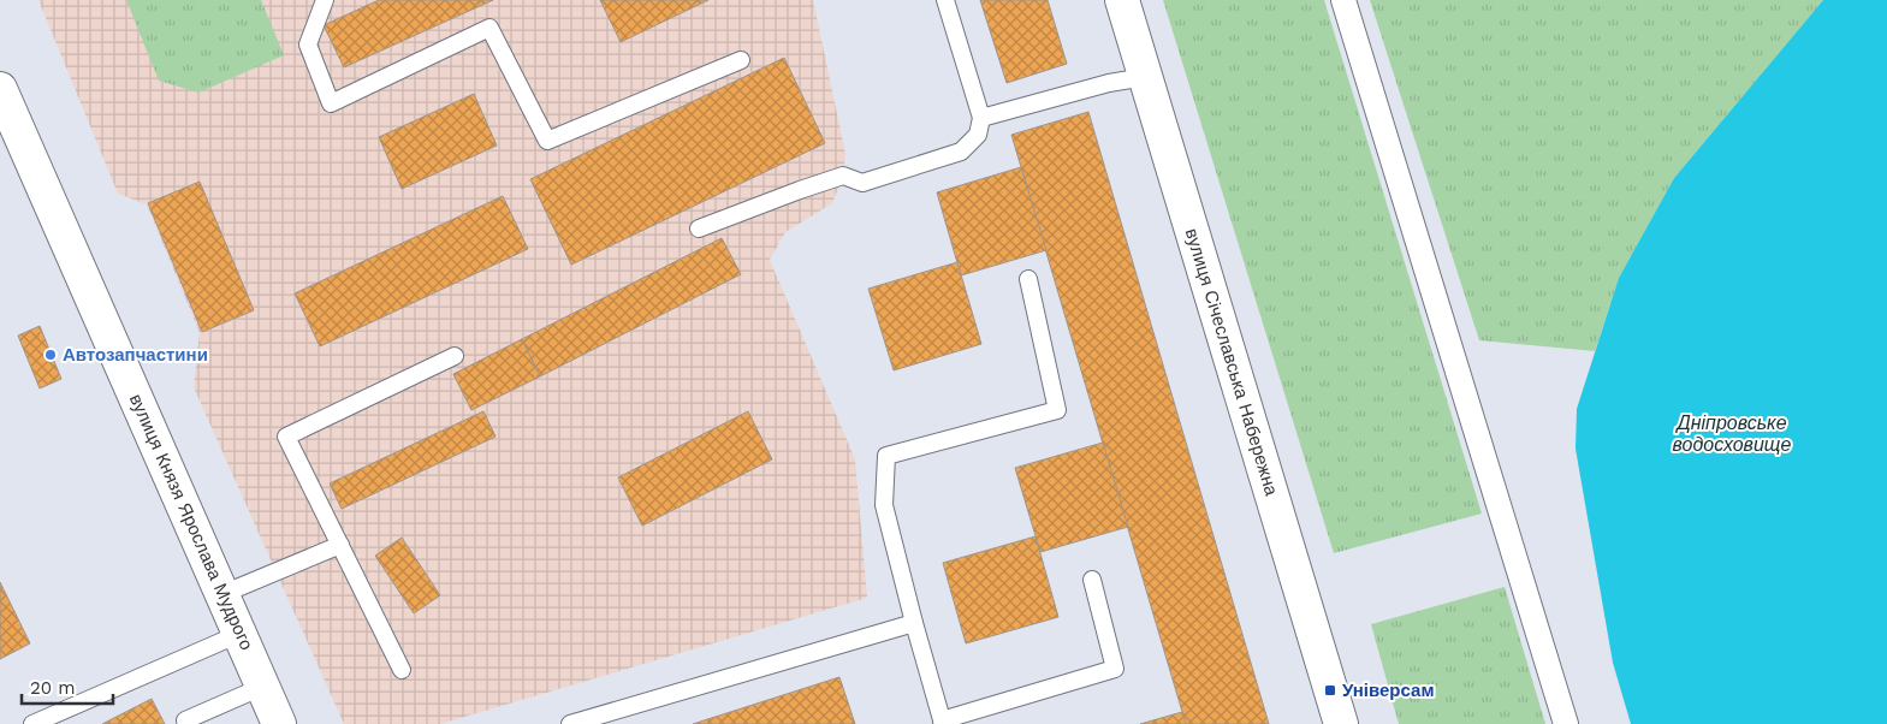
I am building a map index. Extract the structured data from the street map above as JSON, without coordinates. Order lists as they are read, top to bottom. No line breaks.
{"streets":{"main road":["вулиця Січеславська Набережна","вулиця Князя Ярослава Мудрого"]},"water":["Дніпровське водосховище"],"places":{"other":["Автозапчастини"],"transit":["Універсам"]},"scale_bar":"20 m"}
